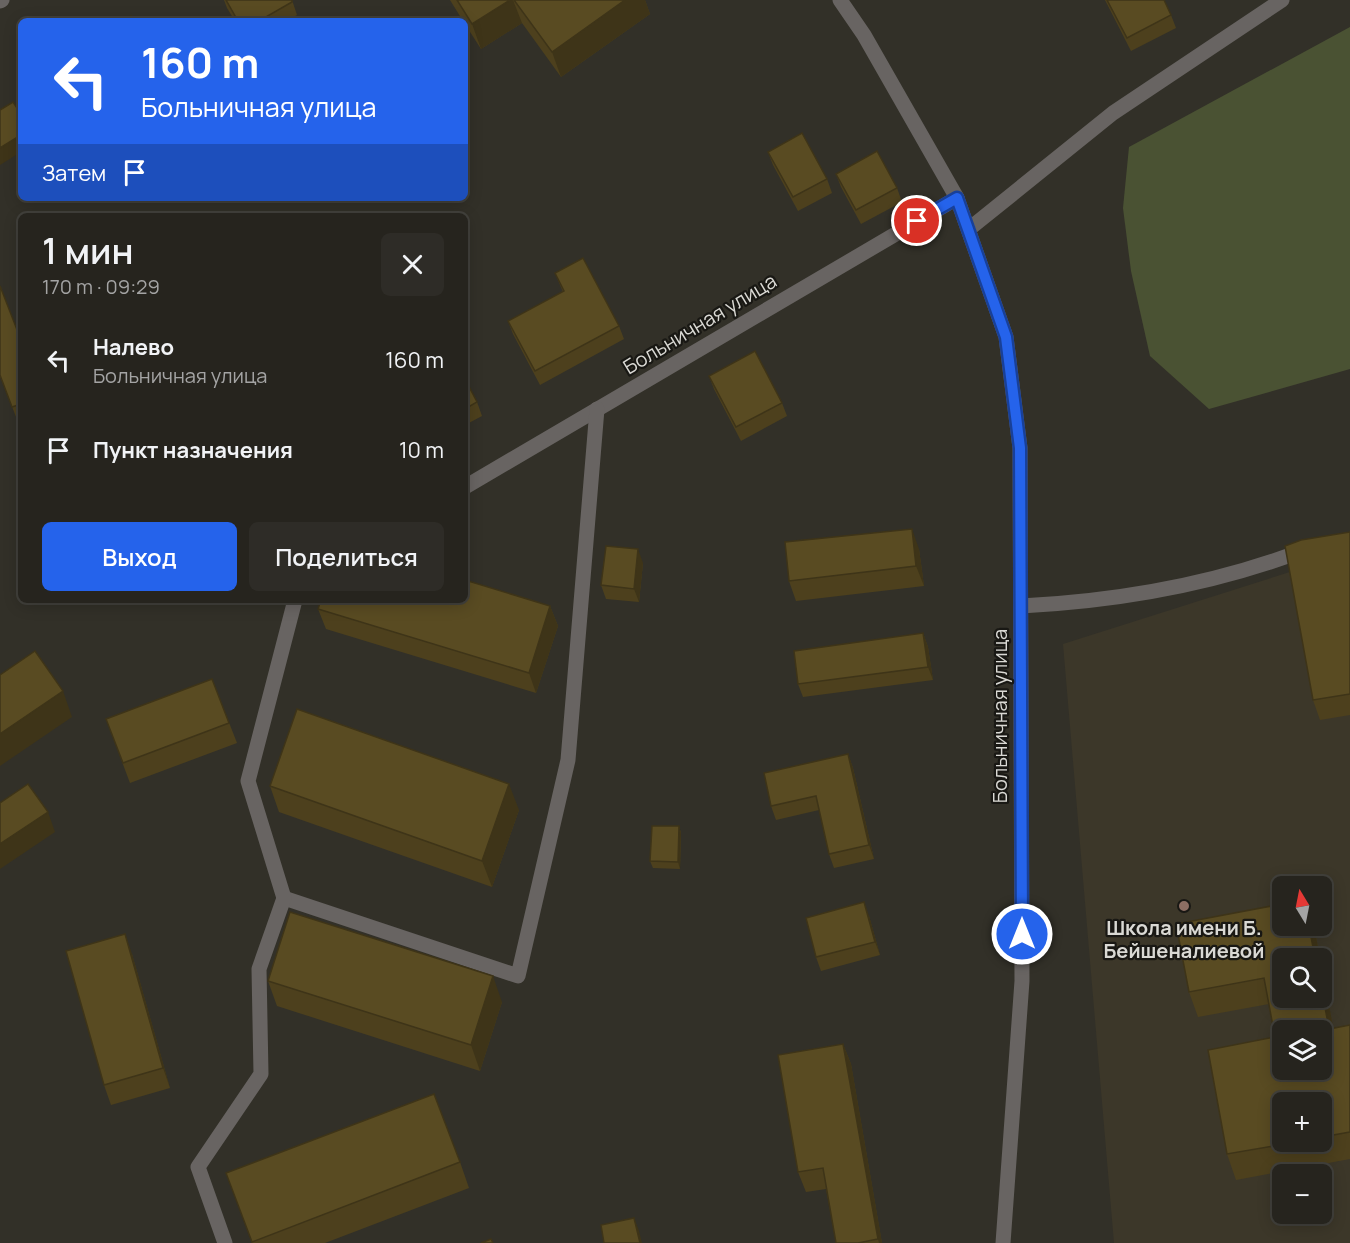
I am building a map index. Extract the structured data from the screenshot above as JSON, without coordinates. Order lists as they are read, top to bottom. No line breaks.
{"streets":{"street":["Больничная улица"]},"places":["Школа имени Б. Бейшеналиевой"],"north":"top","page":{"turn":["160 m","Больничная улица"],"then":"Затем","heading":["1 мин","170 m · 09:29"],"list":[{"name":"Налево","note":"Больничная улица","value":"160 m"},{"name":"Пункт назначения","value":"10 m"}],"buttons":["Выход","Поделиться"],"map_buttons":["+","−"]}}
